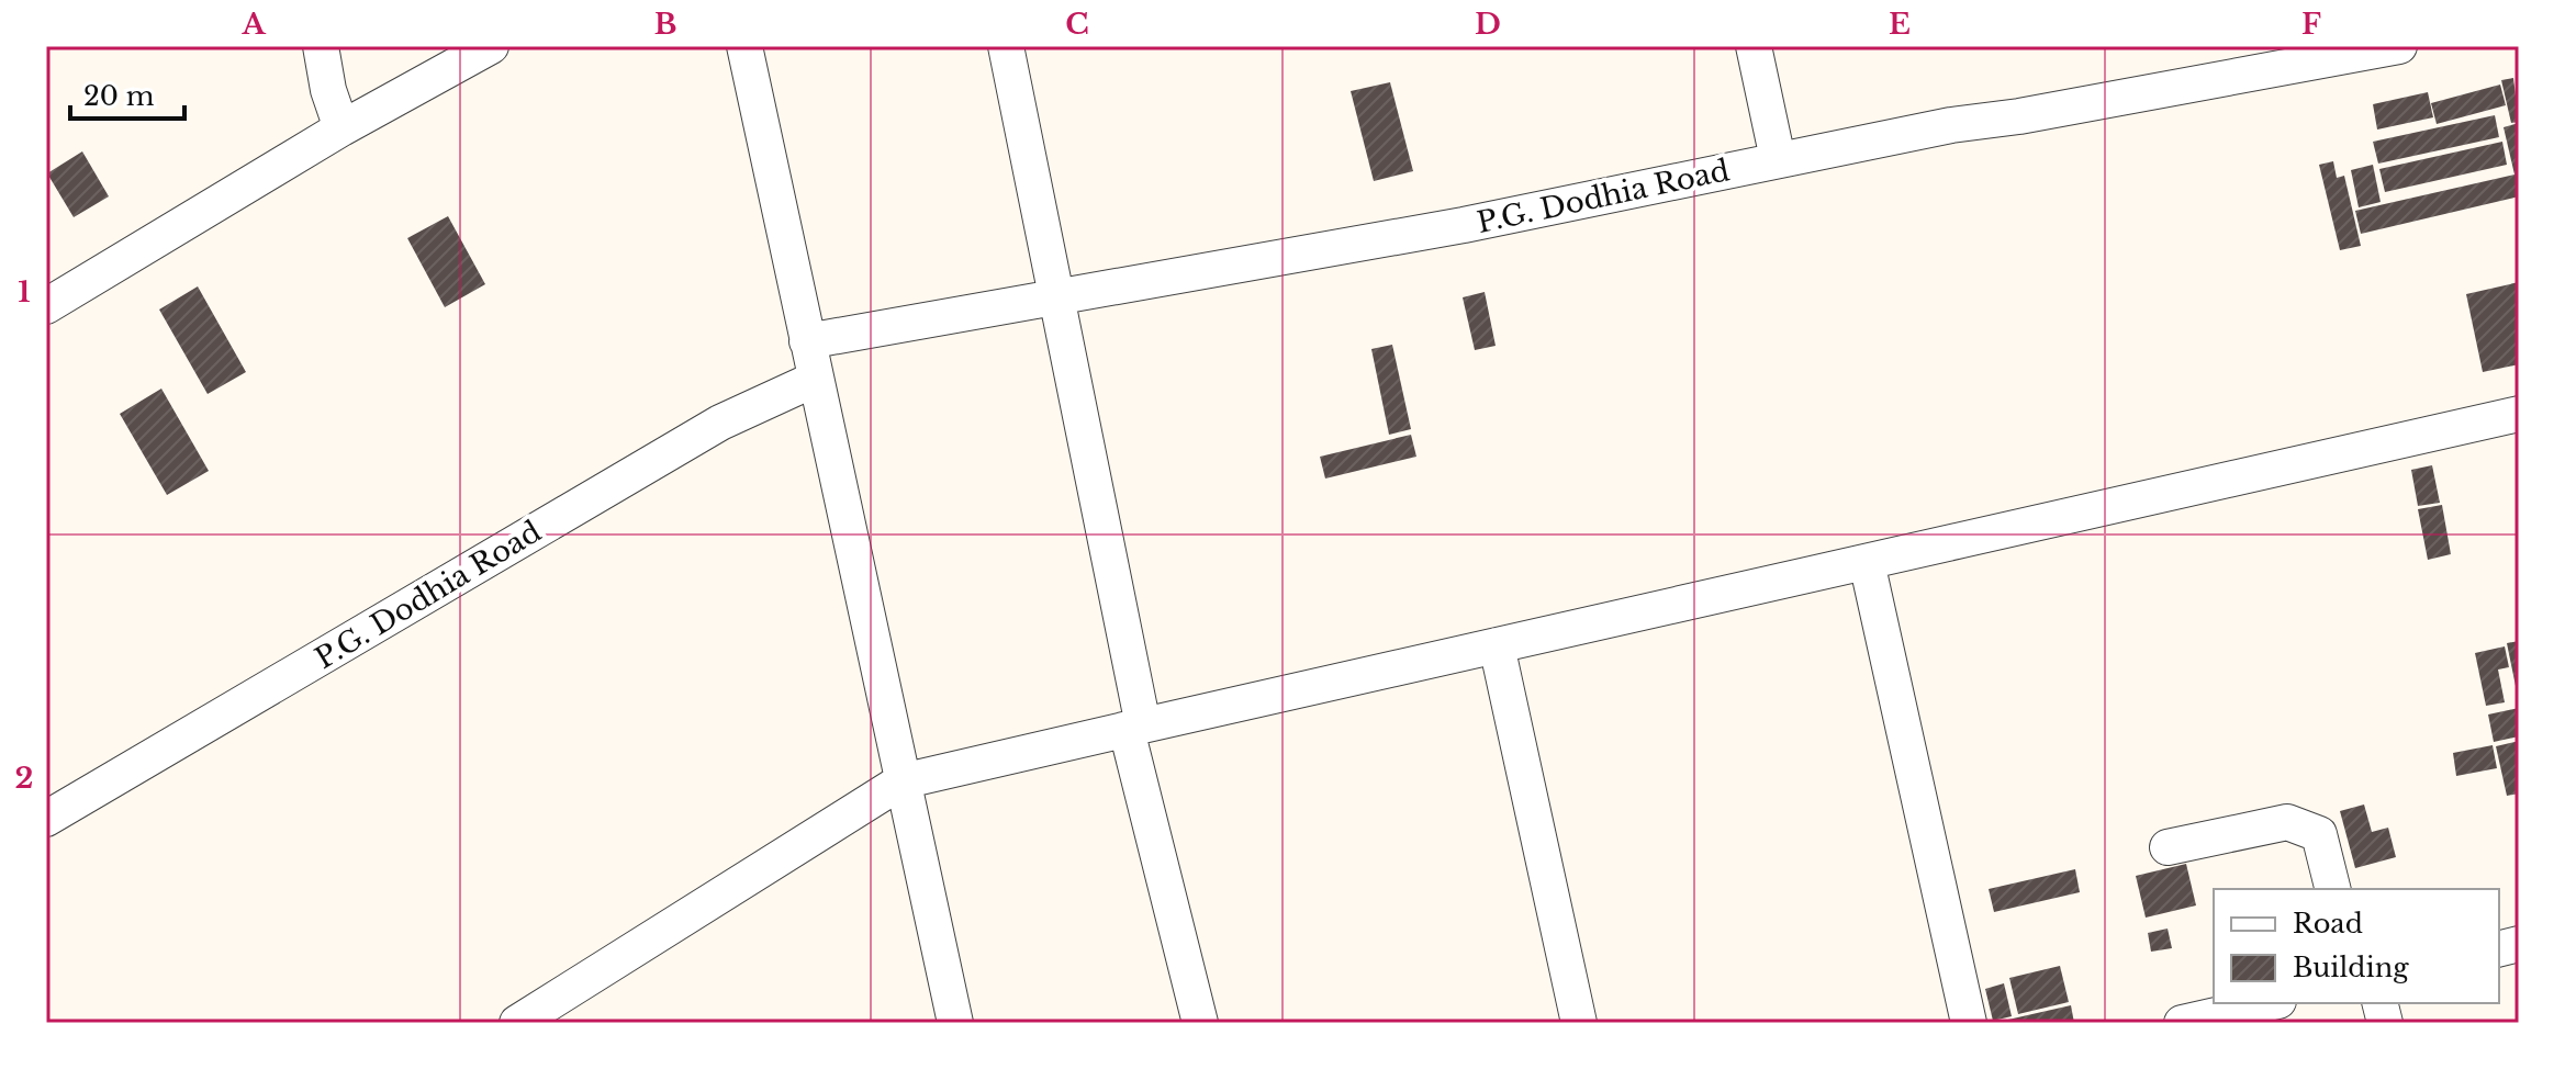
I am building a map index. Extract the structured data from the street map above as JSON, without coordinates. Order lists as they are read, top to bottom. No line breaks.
{"streets":{"street":["P.G. Dodhia Road"]},"legend":["Road","Building"],"scale_bar":"20 m","grid":{"columns":["A","B","C","D","E","F"],"rows":["1","2"]}}
